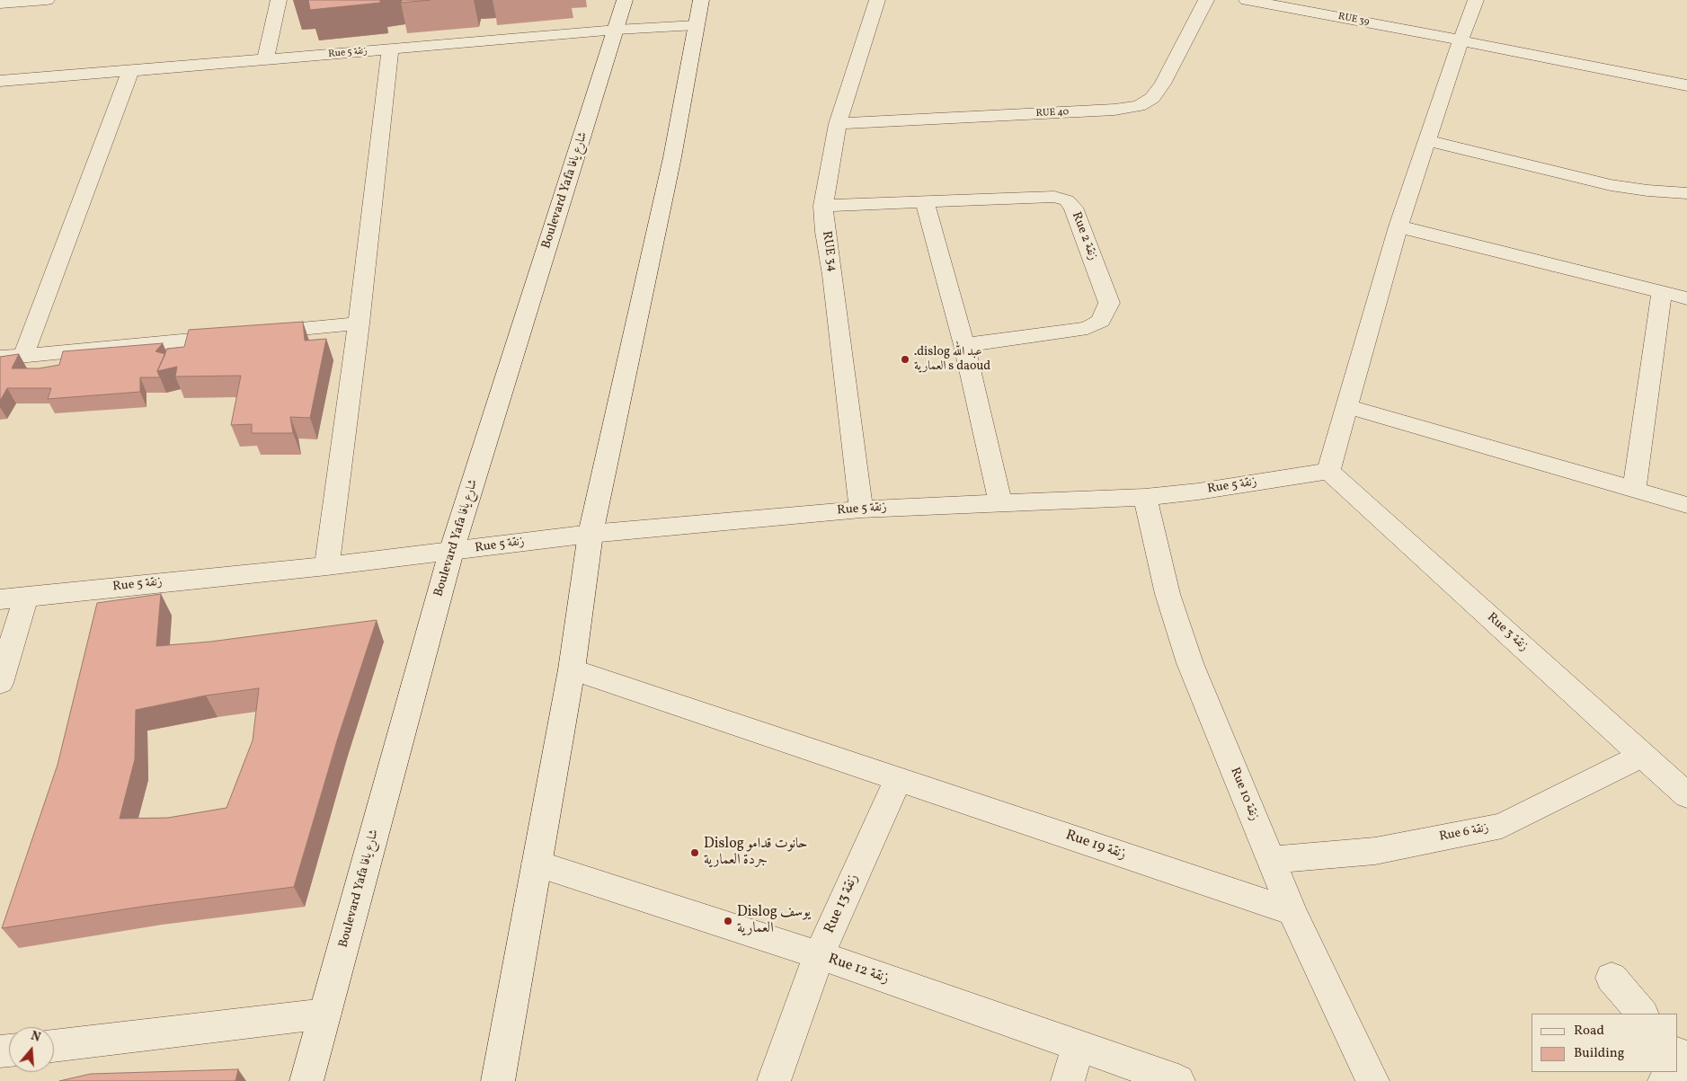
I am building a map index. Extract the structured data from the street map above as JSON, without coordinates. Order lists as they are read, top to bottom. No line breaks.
{"streets":{"street":["RUE 39","Rue 5 زنقة","RUE 40","Boulevard Yafa شارع يافا","Rue 2 زنقة","RUE 34","Rue 3 زنقة","Rue 10 زنقة","Rue 6 زنقة","Rue 19 زنقة","Rue 13 زنقة","Rue 12 زنقة"]},"crossings":[["Rue 5 زنقة","Boulevard Yafa شارع يافا"],["Rue 5 زنقة","RUE 34"],["Rue 5 زنقة","Rue 3 زنقة"],["Rue 5 زنقة","Rue 10 زنقة"],["RUE 40","RUE 34"],["Rue 2 زنقة","RUE 34"],["Rue 3 زنقة","Rue 6 زنقة"],["Rue 10 زنقة","Rue 6 زنقة"],["Rue 10 زنقة","Rue 19 زنقة"],["Rue 19 زنقة","Rue 13 زنقة"],["Rue 13 زنقة","Rue 12 زنقة"]],"places":[".dislog عبد الله العمارية s daoud","Dislog حانوت قدامو جردة العمارية","Dislog يوسف العمارية"],"legend":["Road","Building"],"north":"top"}
